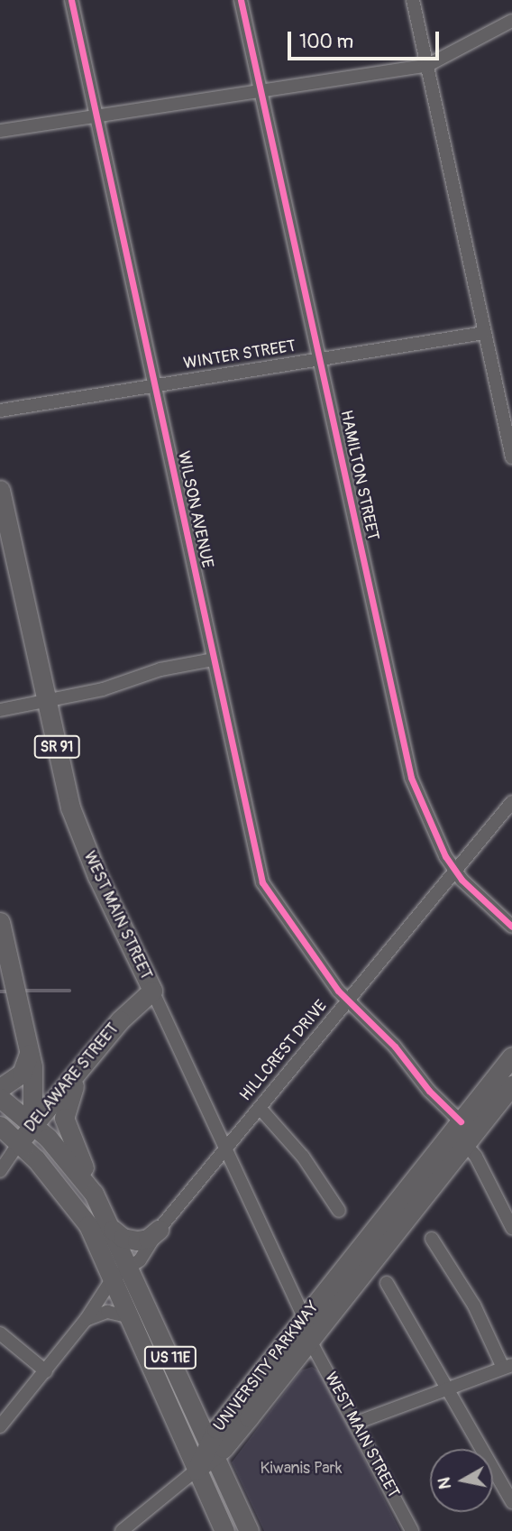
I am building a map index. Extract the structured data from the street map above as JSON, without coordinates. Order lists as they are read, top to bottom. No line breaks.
{"streets":{"main road":["SR 91","WEST MAIN STREET","DELAWARE STREET","US 11E","UNIVERSITY PARKWAY"],"street":["WINTER STREET","HAMILTON STREET","WILSON AVENUE","HILLCREST DRIVE"]},"crossings":[["WINTER STREET","HAMILTON STREET"],["WINTER STREET","WILSON AVENUE"],["HAMILTON STREET","HILLCREST DRIVE"],["WILSON AVENUE","HILLCREST DRIVE"],["WILSON AVENUE","UNIVERSITY PARKWAY"],["WEST MAIN STREET","HILLCREST DRIVE"],["WEST MAIN STREET","DELAWARE STREET"],["WEST MAIN STREET","UNIVERSITY PARKWAY"],["HILLCREST DRIVE","US 11E"],["DELAWARE STREET","US 11E"],["US 11E","UNIVERSITY PARKWAY"]],"parks":["Kiwanis Park"],"scale_bar":"100 m","north":"left"}
